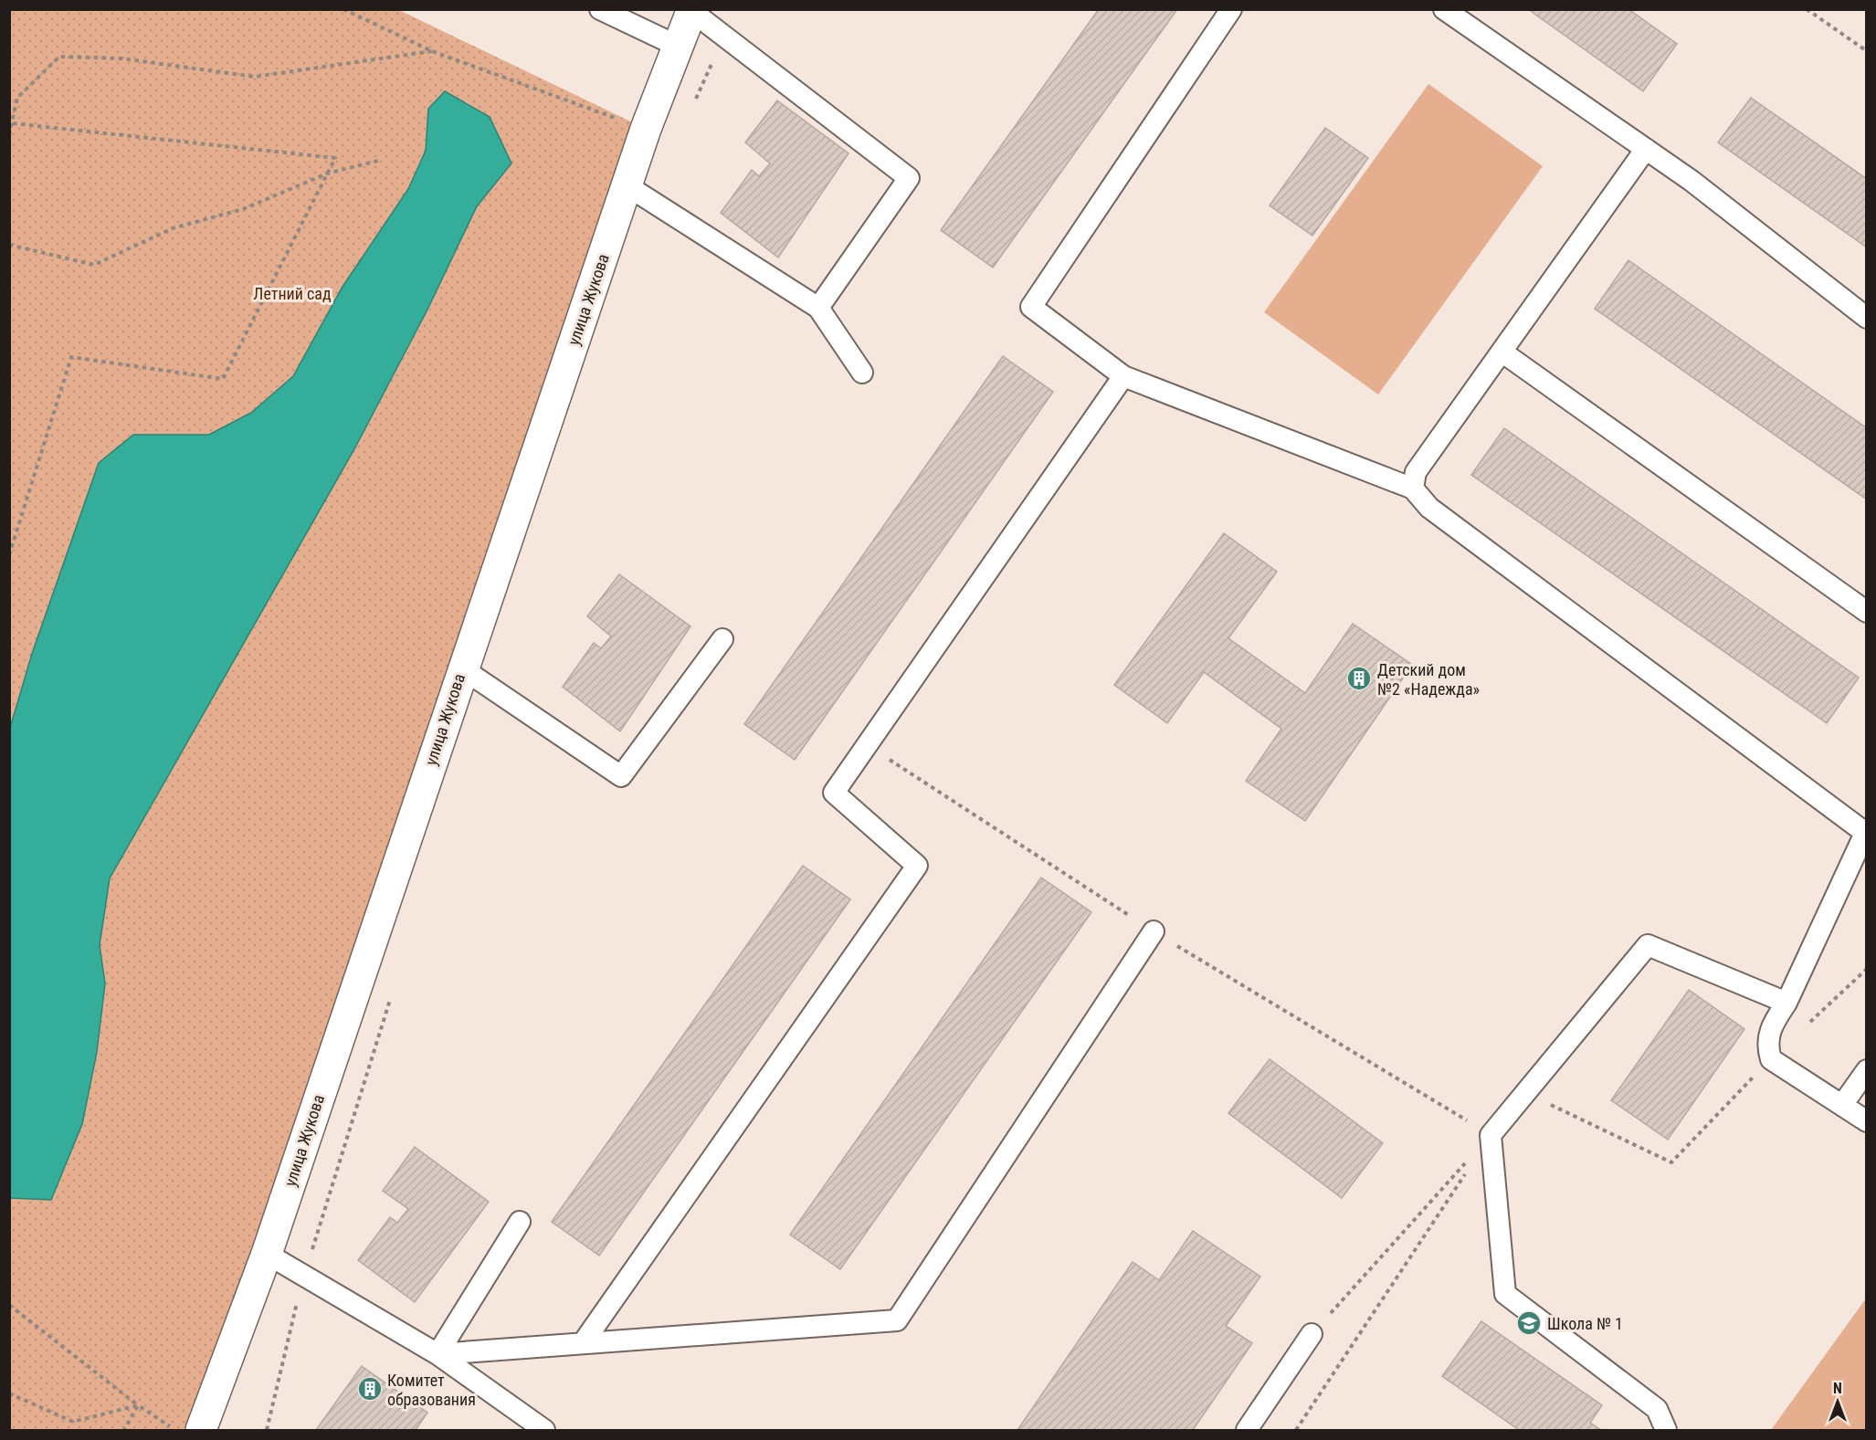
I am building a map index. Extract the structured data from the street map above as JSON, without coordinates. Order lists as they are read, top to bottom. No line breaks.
{"streets":{"street":["улица Жукова"]},"parks":["Летний сад"],"places":{"building":["Детский дом №2 «Надежда»","Комитет образования"],"school or university":["Школа № 1"]},"north":"top"}
